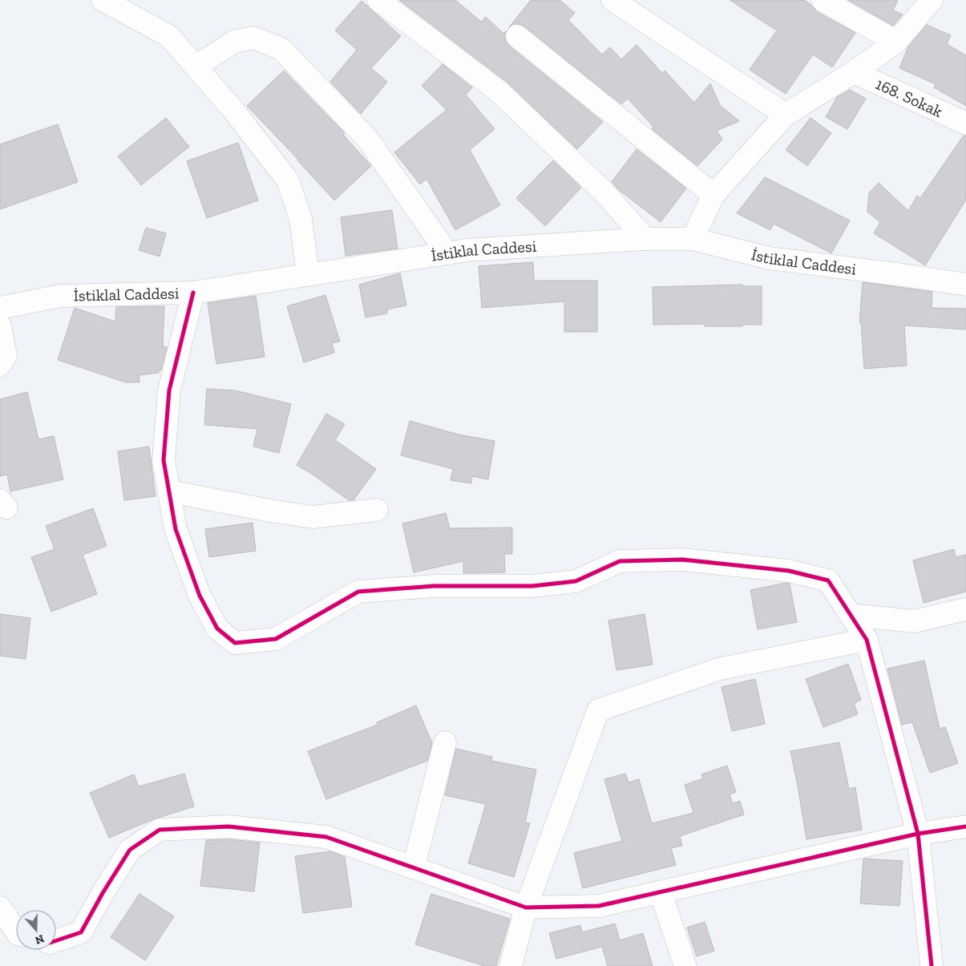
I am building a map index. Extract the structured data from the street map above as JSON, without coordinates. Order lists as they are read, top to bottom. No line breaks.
{"streets":{"street":["168. Sokak","İstiklal Caddesi"]},"north":"bottom"}
